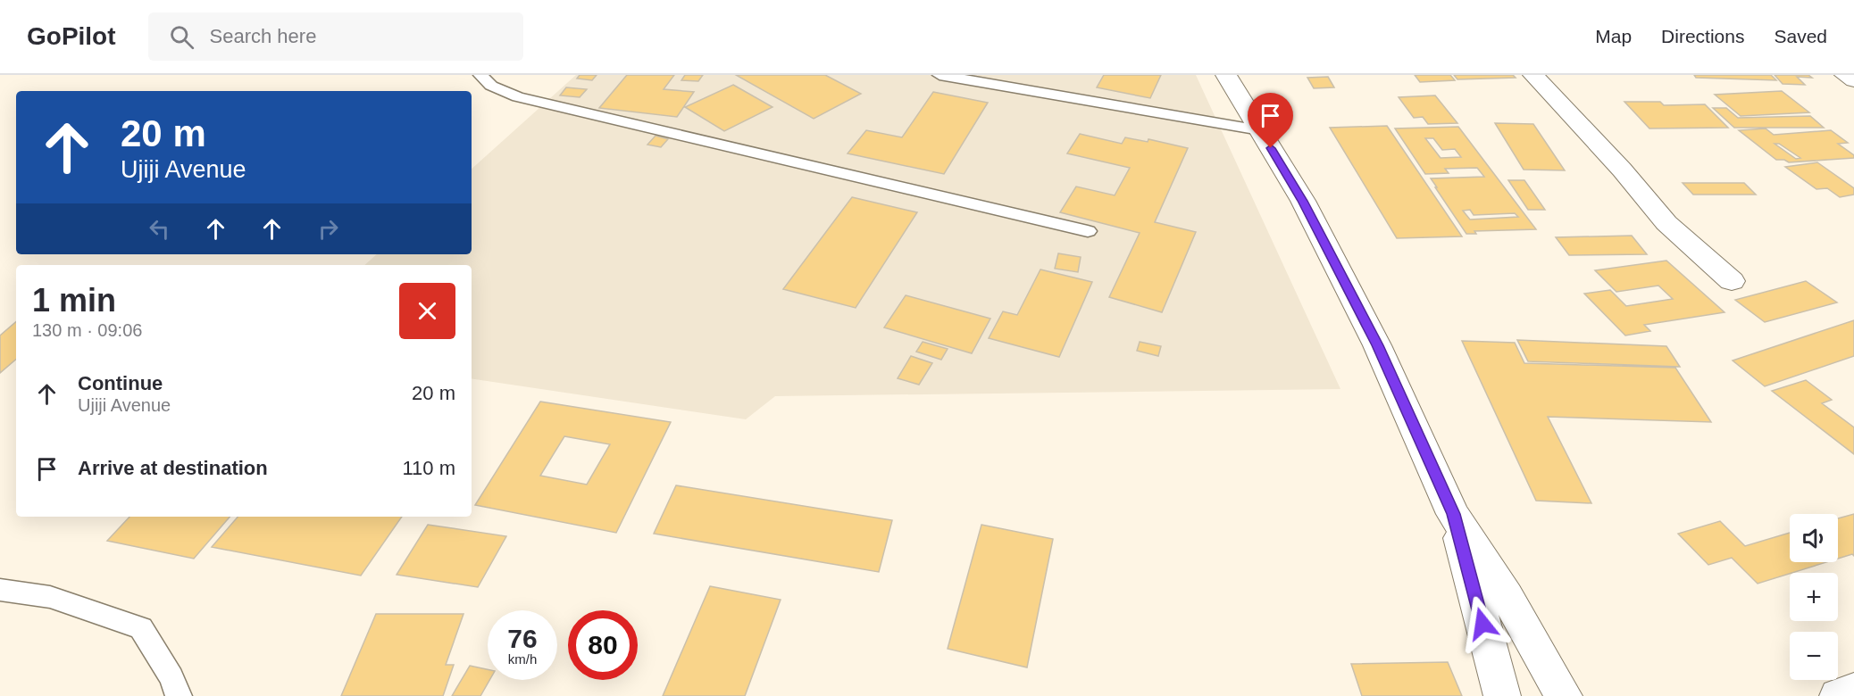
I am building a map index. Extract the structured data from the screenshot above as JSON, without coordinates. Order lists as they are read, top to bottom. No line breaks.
{"page":{"header":"GoPilot","search":"Search here","nav":["Map","Directions","Saved"],"turn":["20 m","Ujiji Avenue"],"heading":["1 min","130 m · 09:06"],"list":[{"name":"Continue","note":"Ujiji Avenue","value":"20 m"},{"name":"Arrive at destination","value":"110 m"}],"map_buttons":["+","−"],"speed":"76 km/h","limit":"80"}}
